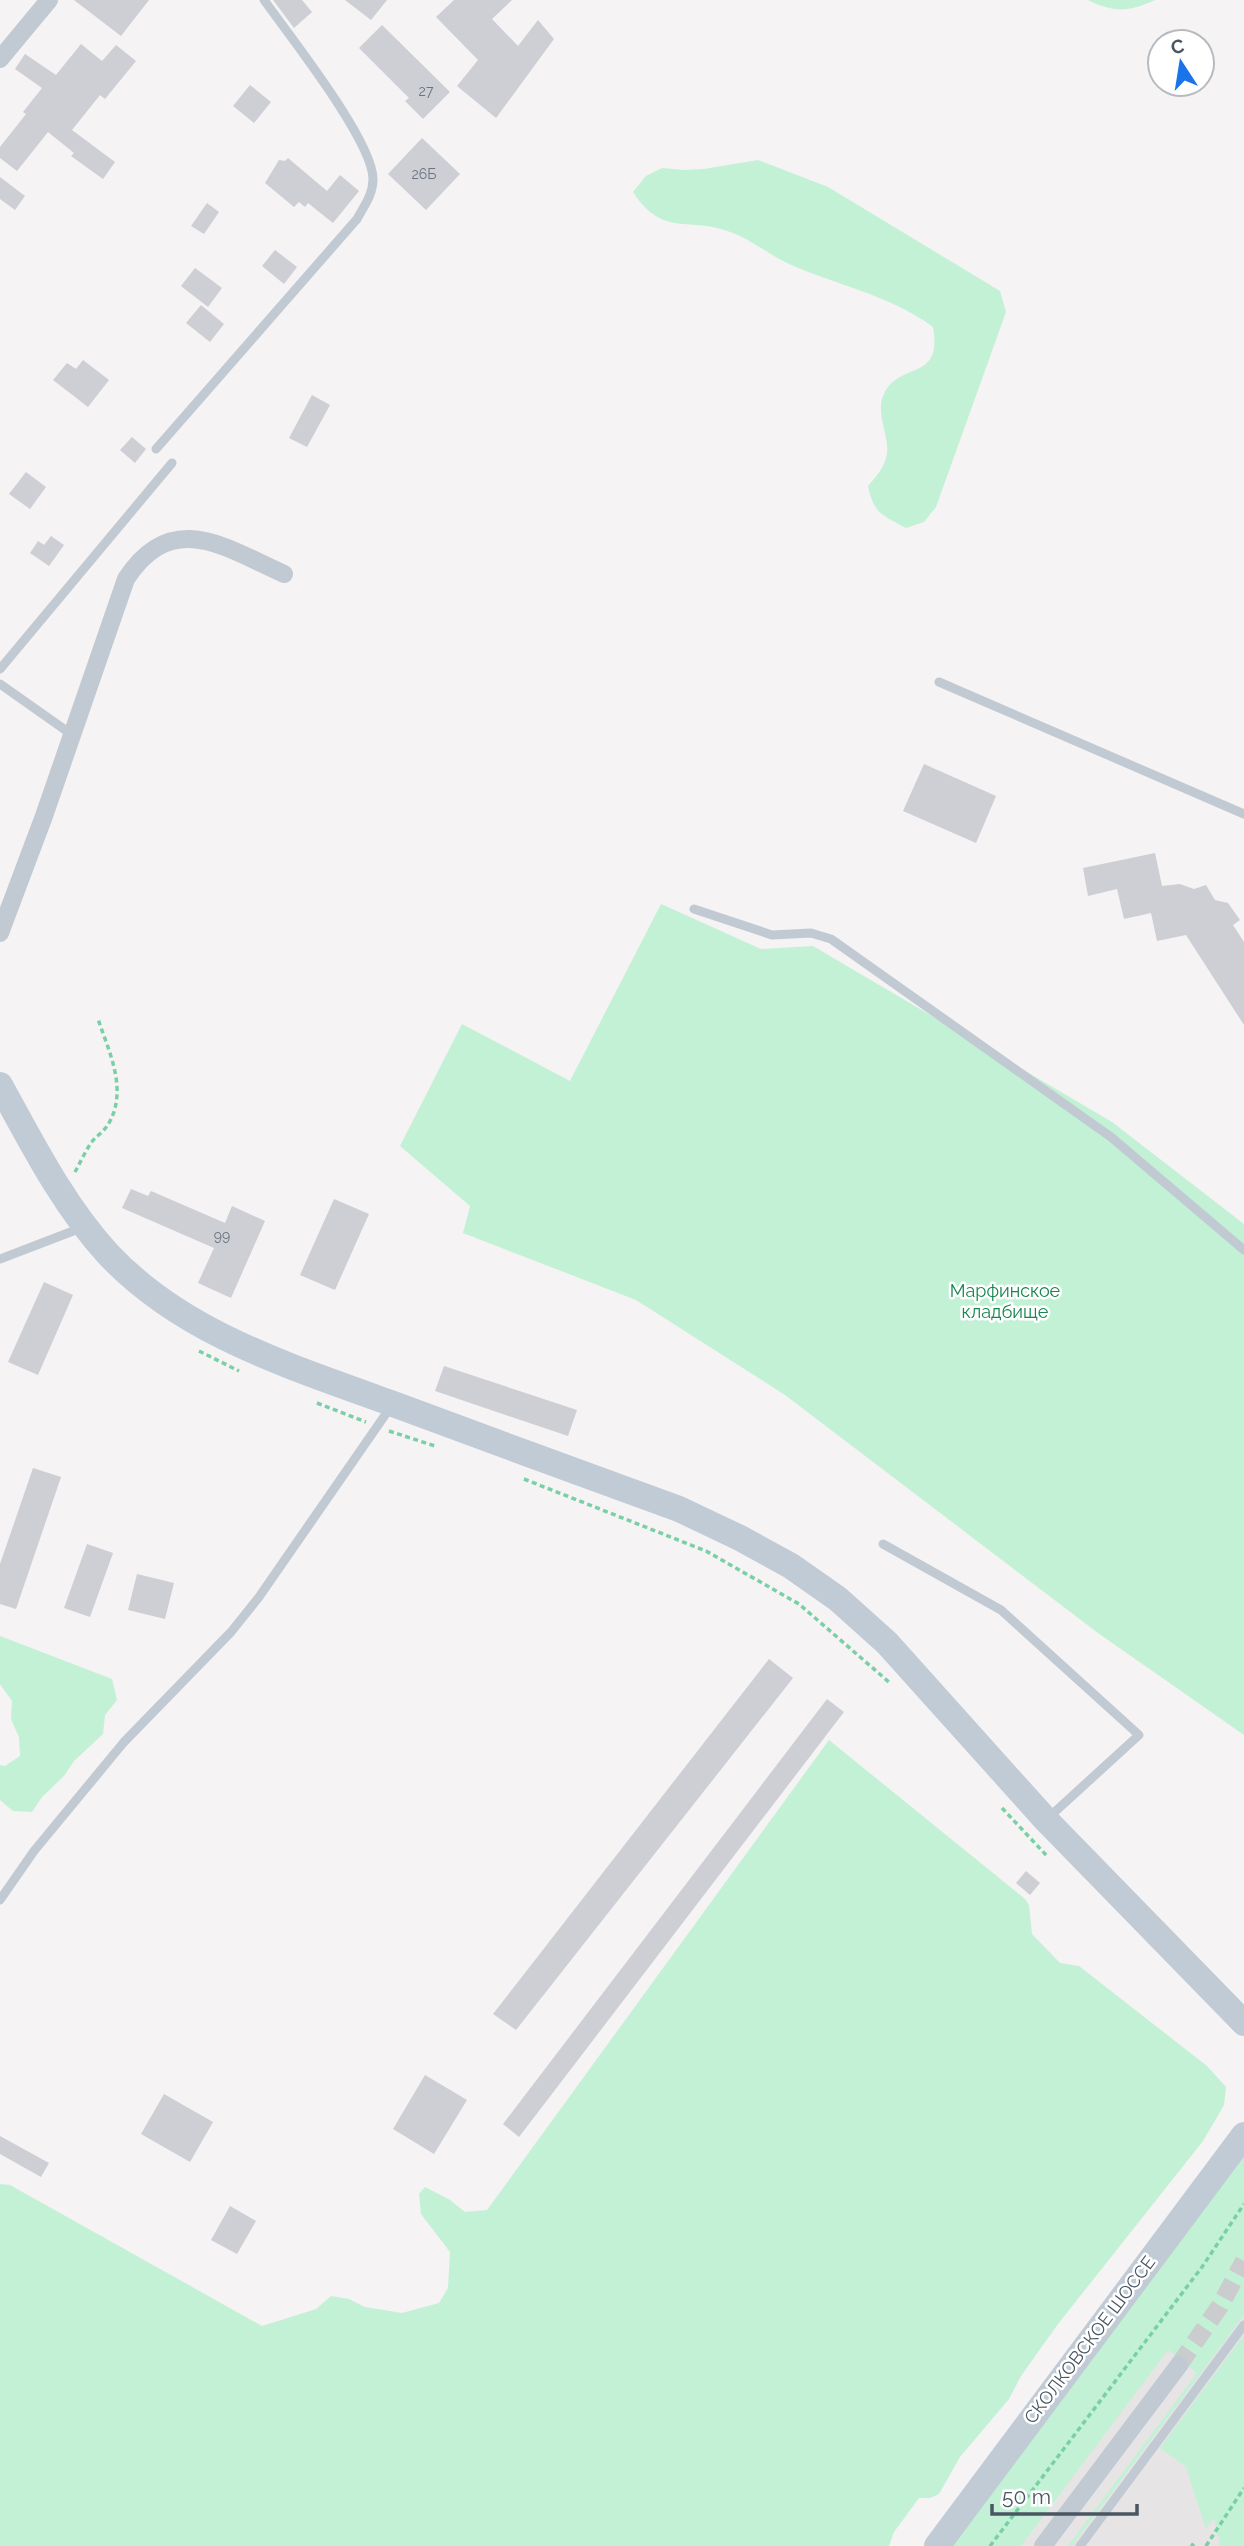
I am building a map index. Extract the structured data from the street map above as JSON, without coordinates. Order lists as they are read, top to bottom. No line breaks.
{"streets":{"street":["СКОЛКОВСКОЕ ШОССЕ"]},"parks":["Марфинское кладбище"],"house_numbers":["27","26Б","99"],"scale_bar":"50 m","north":"top"}
